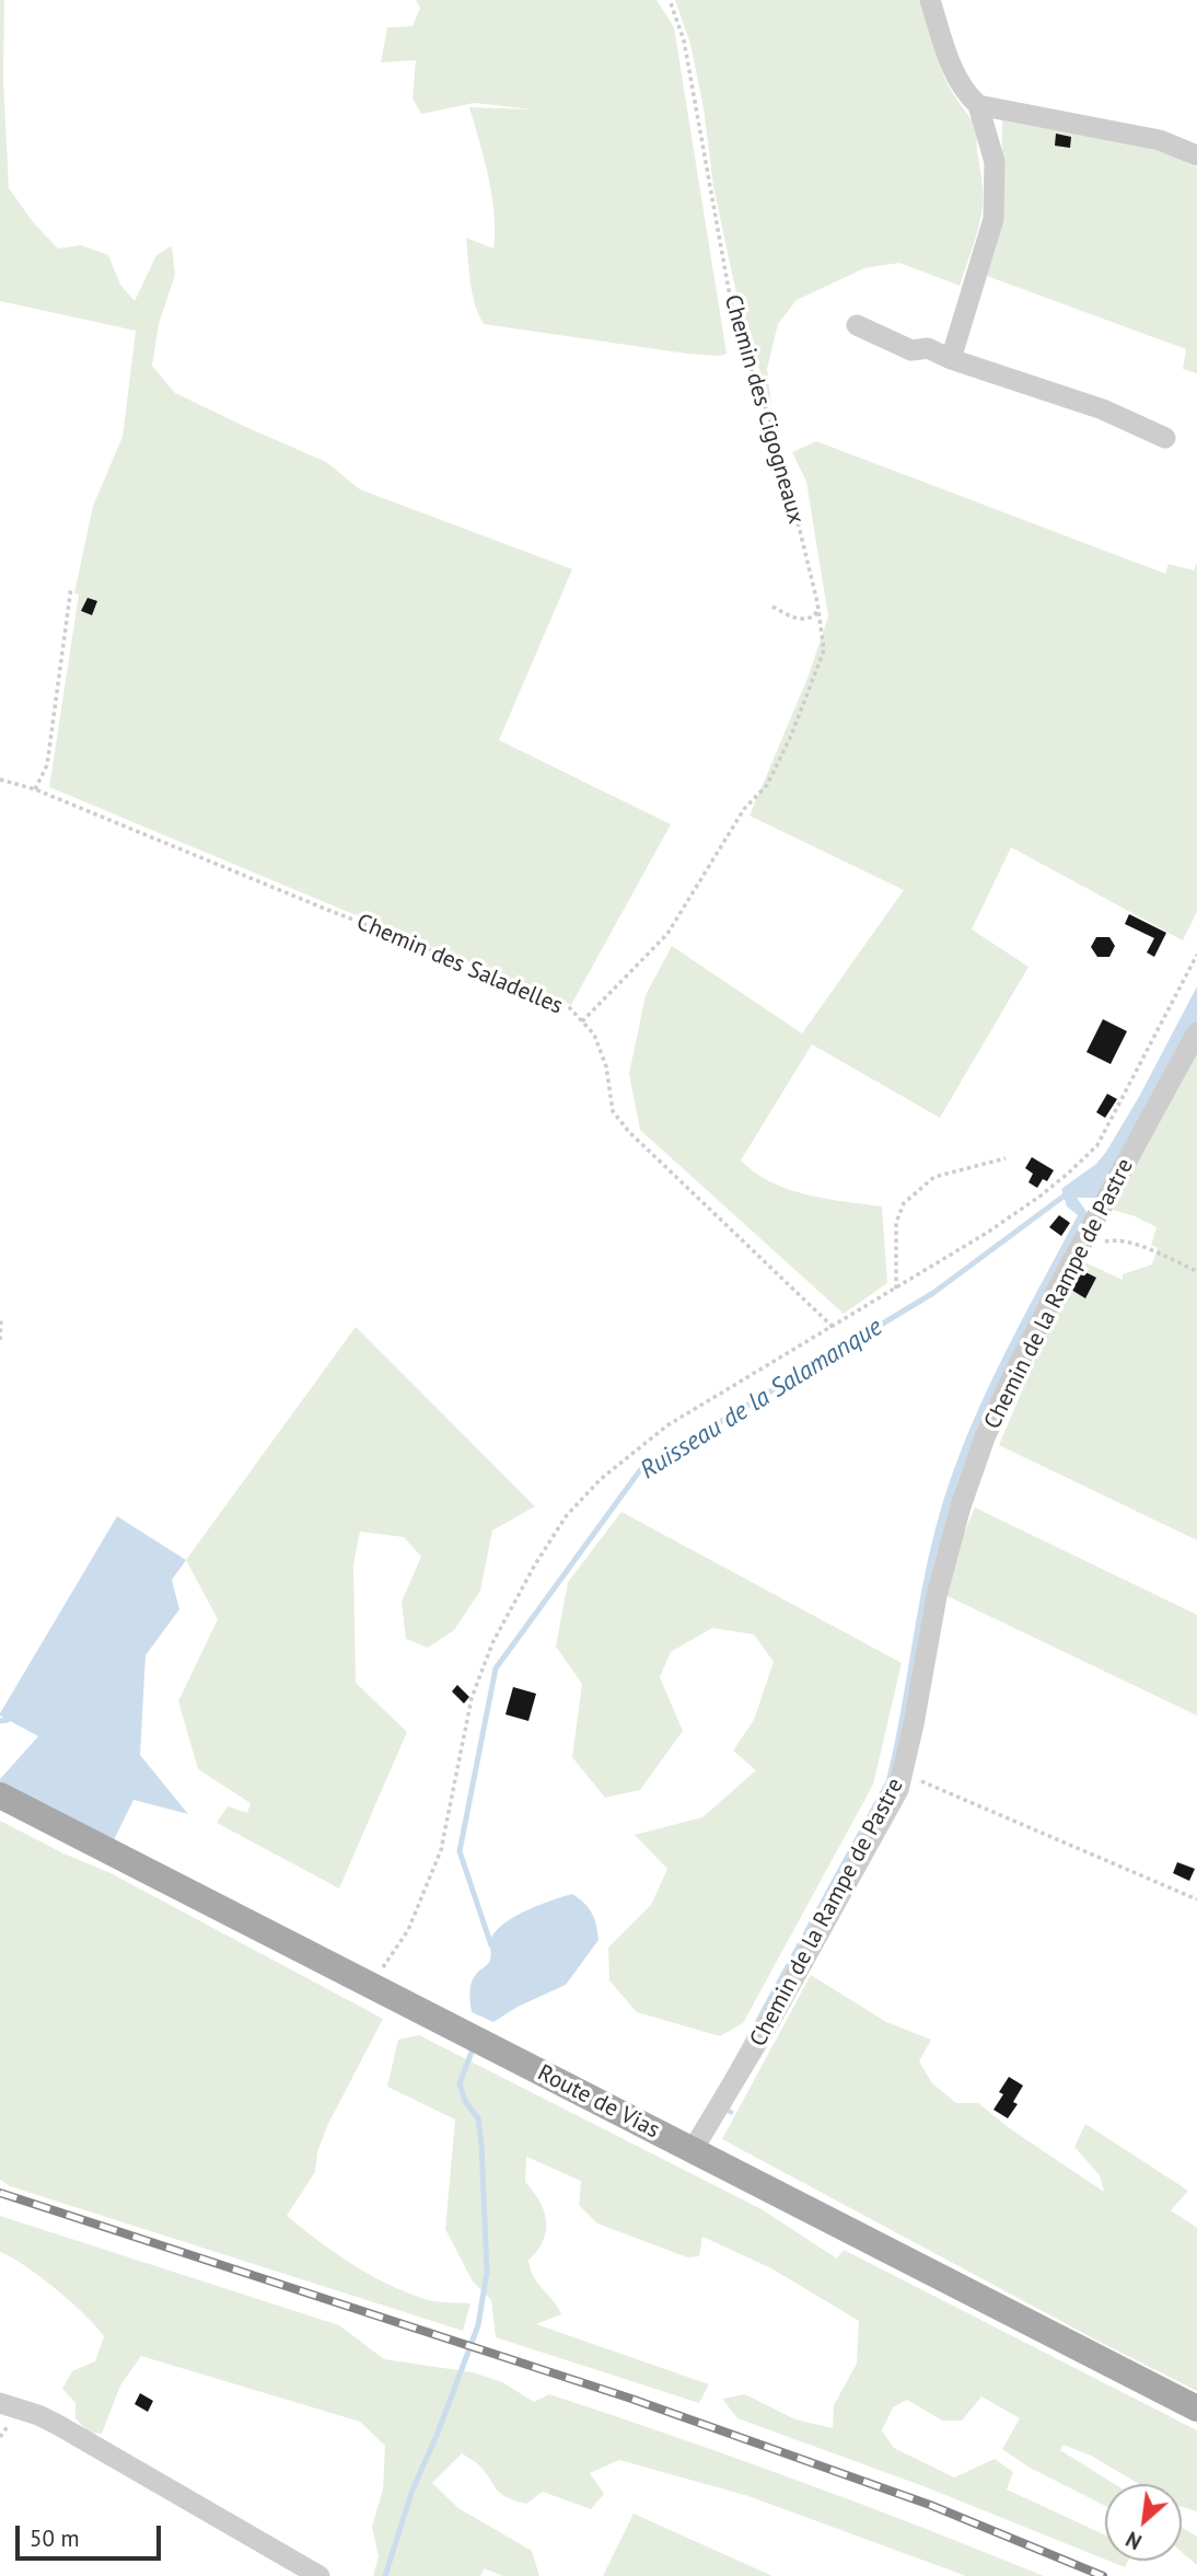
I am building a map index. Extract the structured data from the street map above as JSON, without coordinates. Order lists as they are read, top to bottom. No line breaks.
{"streets":{"main road":["Route de Vias"],"street":["Chemin de la Rampe de Pastre"],"path":["Chemin des Cigogneaux","Chemin des Saladelles"]},"crossings":[["Chemin des Cigogneaux","Chemin des Saladelles"],["Chemin de la Rampe de Pastre","Route de Vias"]],"water":["Ruisseau de la Salamanque"],"scale_bar":"50 m","north":"bottom left"}
